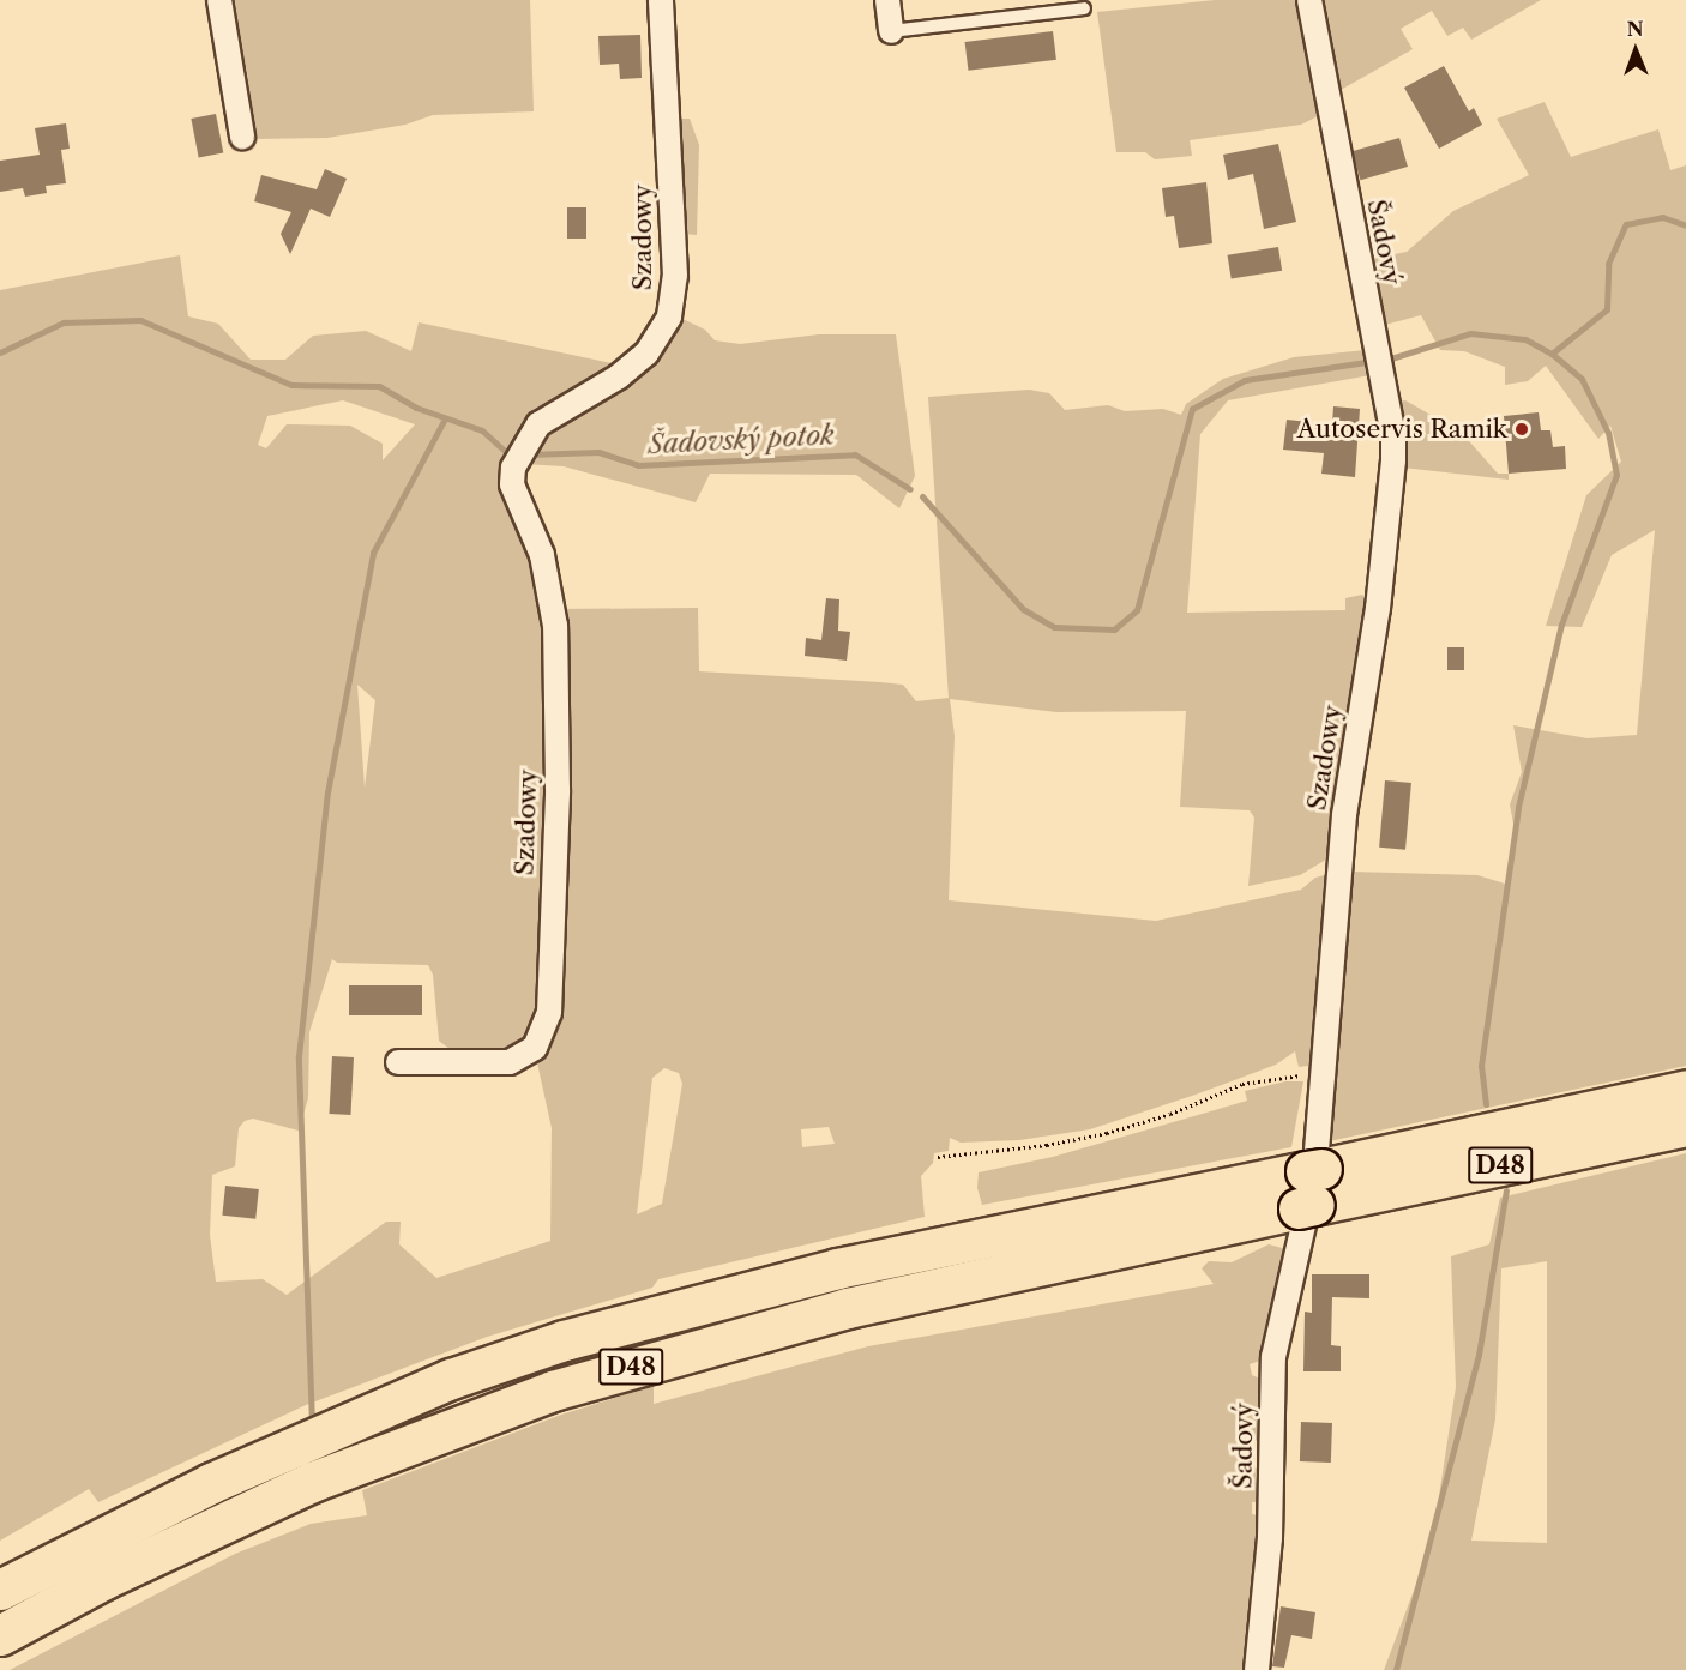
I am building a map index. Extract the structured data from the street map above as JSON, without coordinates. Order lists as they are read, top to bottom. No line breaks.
{"streets":{"highway":["D48"],"street":["Szadowy","Šadový"]},"crossings":[["Szadowy","Šadový"],["Szadowy","D48"],["Šadový","D48"]],"water":["Šadovský potok"],"places":["Autoservis Ramik"],"north":"top"}
